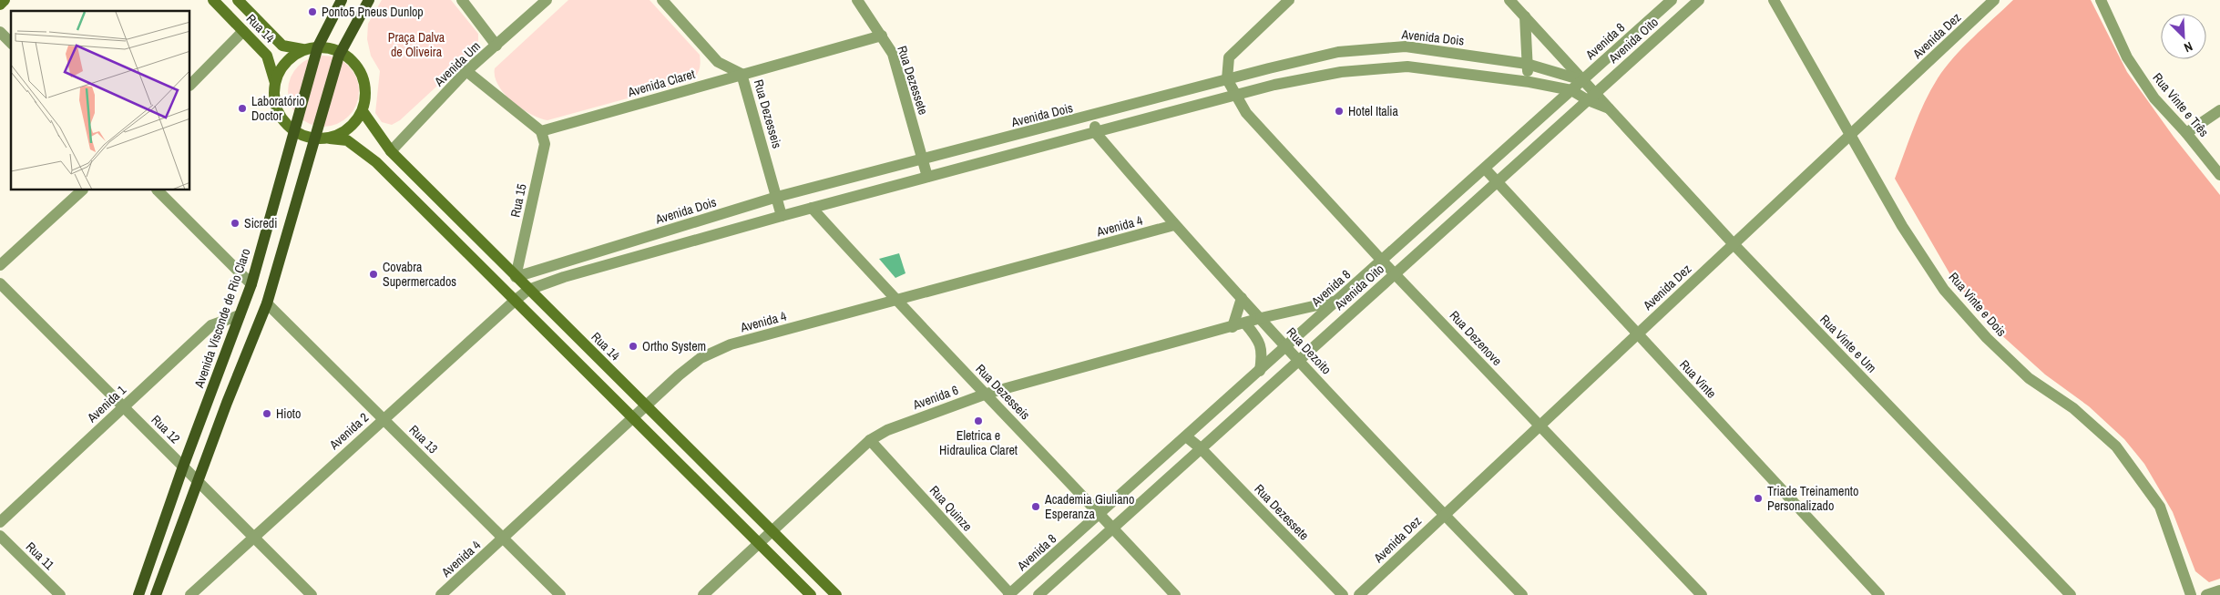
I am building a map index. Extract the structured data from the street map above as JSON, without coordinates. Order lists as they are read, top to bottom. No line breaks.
{"streets":{"main road":["Rua 14","Avenida Visconde de Rio Claro"],"street":["Avenida Dez","Avenida Dois","Avenida Oito","Avenida 8","Avenida Um","Rua Dezessete","Avenida Claret","Rua Vinte e Três","Rua Dezesseis","Rua 15","Avenida 4","Rua Vinte e Dois","Rua Dezenove","Rua Vinte e Um","Rua Dezoito","Rua Vinte","Avenida 6","Avenida 1","Rua 12","Avenida 2","Rua 13","Rua Quinze","Rua 11"]},"crossings":[["Rua 14","Avenida Dois"],["Rua 14","Avenida Um"],["Rua 14","Rua 15"],["Rua 14","Avenida 4"],["Rua 14","Avenida 6"],["Rua 14","Avenida 2"],["Avenida Dez","Rua Vinte e Dois"],["Avenida Dez","Rua Dezenove"],["Avenida Dez","Rua Vinte e Um"],["Avenida Dez","Rua Dezoito"],["Avenida Dez","Rua Vinte"],["Avenida Dois","Avenida 8"],["Avenida Dois","Rua Dezessete"],["Avenida Dois","Rua Dezesseis"],["Avenida Dois","Rua 15"],["Avenida Dois","Rua Dezenove"],["Avenida Dois","Rua Vinte e Um"],["Avenida Oito","Rua Dezessete"],["Avenida Oito","Rua Dezesseis"],["Avenida Oito","Rua Dezenove"],["Avenida Oito","Rua Vinte e Um"],["Avenida Oito","Rua Dezoito"],["Avenida Oito","Rua Vinte"],["Avenida 8","Rua Dezessete"],["Avenida 8","Rua Dezesseis"],["Avenida 8","Rua Dezenove"],["Avenida 8","Rua Vinte e Um"],["Avenida 8","Rua Dezoito"],["Avenida 8","Rua Vinte"],["Avenida 8","Avenida 6"],["Avenida 8","Rua Quinze"],["Rua Dezessete","Avenida Claret"],["Avenida Claret","Rua Dezesseis"],["Avenida Claret","Rua 15"],["Rua Dezesseis","Avenida 4"],["Rua Dezesseis","Avenida 6"],["Avenida 4","Rua Dezoito"],["Avenida 4","Rua 13"],["Avenida Visconde de Rio Claro","Avenida 1"],["Avenida Visconde de Rio Claro","Rua 12"],["Rua Dezoito","Avenida 6"],["Avenida 6","Rua Quinze"],["Avenida 1","Rua 12"],["Rua 12","Avenida 2"],["Avenida 2","Rua 13"]],"parks":["Praça Dalva de Oliveira"],"places":["Ponto5 Pneus Dunlop","Laboratório Doctor","Hotel Italia","Sicredi","Covabra Supermercados","Ortho System","Hioto","Eletrica e Hidraulica Claret","Triade Treinamento Personalizado","Academia Giuliano Esperanza"],"north":"bottom right"}
